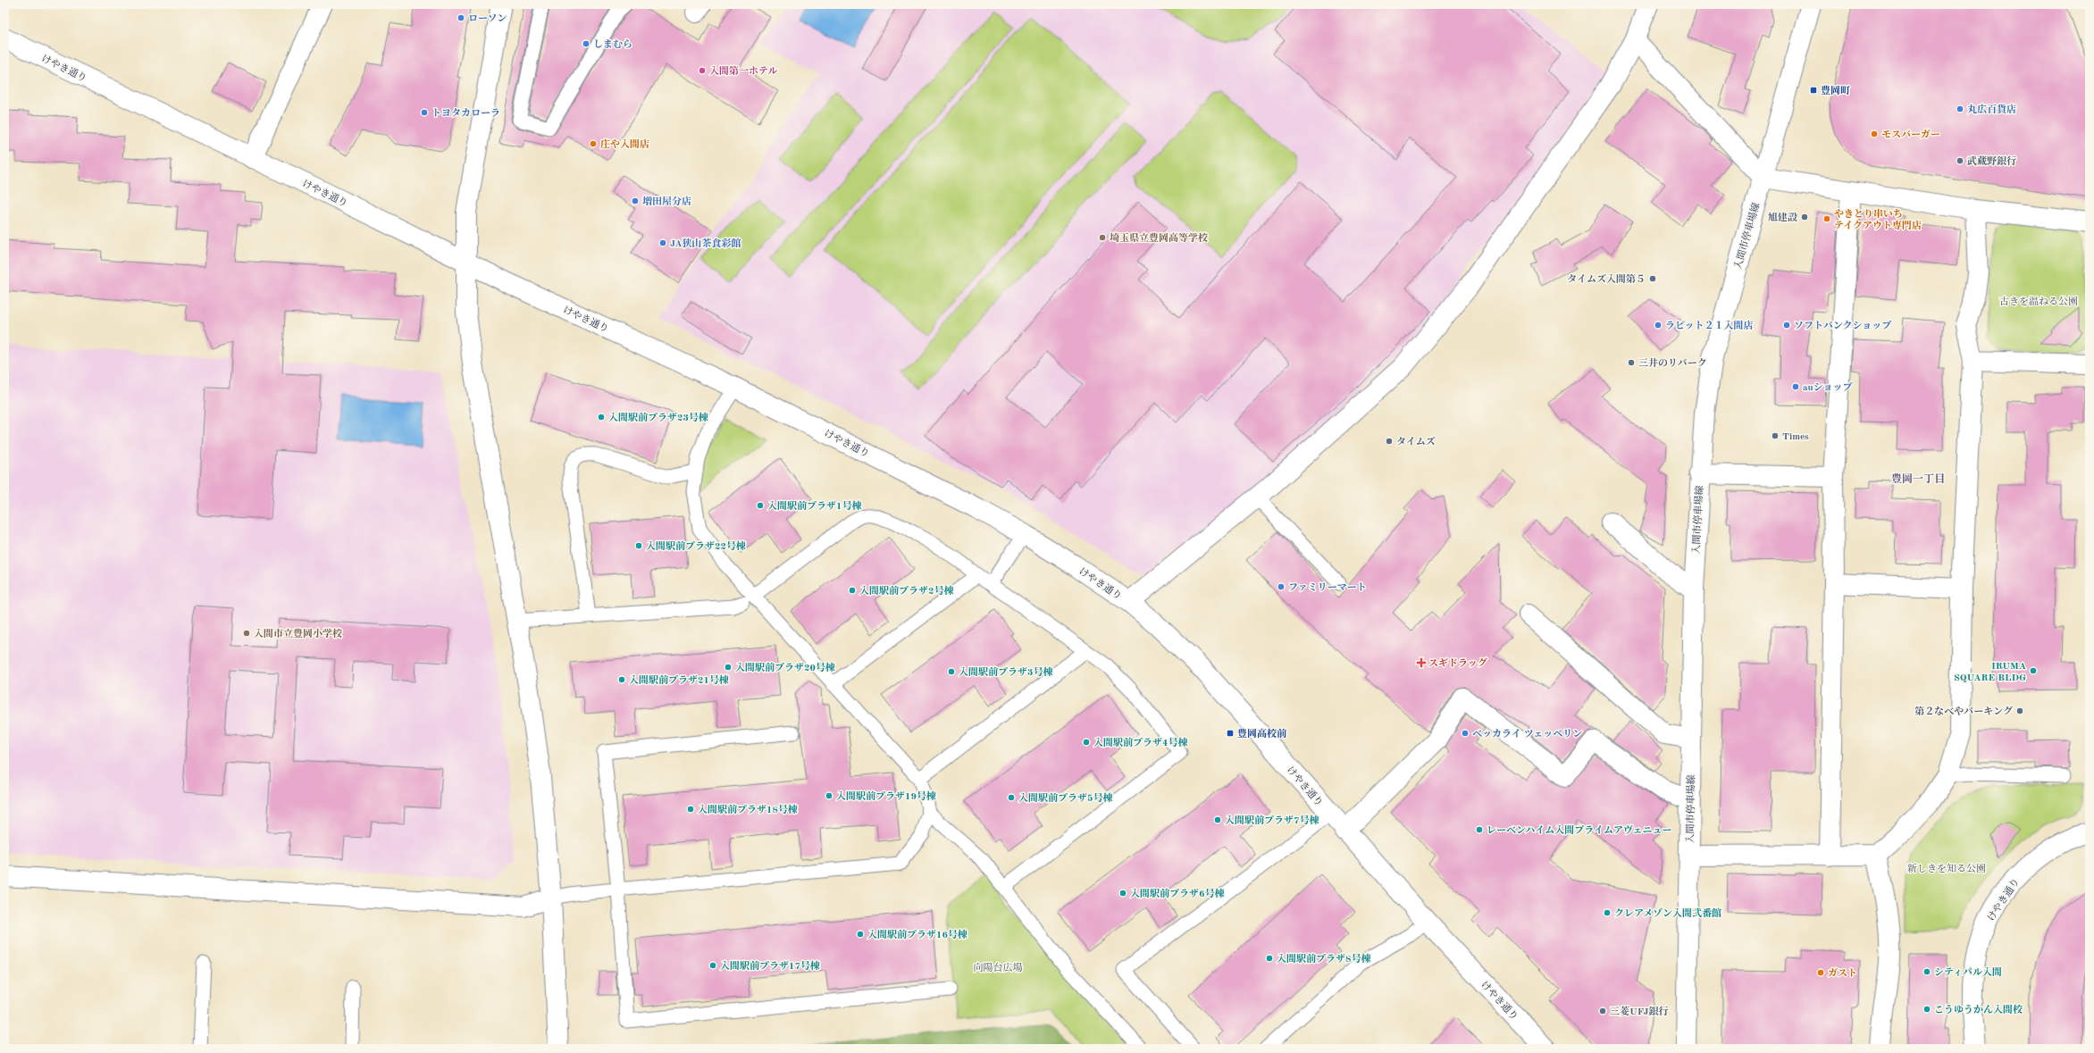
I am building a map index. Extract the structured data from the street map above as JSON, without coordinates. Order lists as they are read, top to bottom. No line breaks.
{"streets":{"street":["けやき通り","入間市停車場線"]},"districts":["豊岡一丁目"],"parks":["古きを温ねる公園","新しきを知る公園","向陽台広場"],"places":{"other":["ローソン","しまむら","入間第一ホテル","丸広百貨店","トヨタカローラ","モスバーガー","庄や入間店","武蔵野銀行","増田屋分店","旭建設","やきとり串いち テイクアウト専門店","埼玉県立豊岡高等学校","JA狭山茶食彩館","タイムズ入間第５","ラビット２１入間店","ソフトバンクショップ","三井のリパーク","auショップ","入間駅前プラザ23号棟","Times","タイムズ","入間駅前プラザ1号棟","入間駅前プラザ22号棟","ファミリーマート","入間駅前プラザ2号棟","入間市立豊岡小学校","入間駅前プラザ20号棟","IRUMA SQUARE BLDG","入間駅前プラザ3号棟","入間駅前プラザ21号棟","第２なべやパーキング","ベッカライ ツェッペリン","入間駅前プラザ4号棟","入間駅前プラザ19号棟","入間駅前プラザ5号棟","入間駅前プラザ18号棟","入間駅前プラザ7号棟","レーベンハイム入間プライムアヴェニュー","入間駅前プラザ6号棟","クレアメゾン入間弐番館","入間駅前プラザ16号棟","入間駅前プラザ8号棟","入間駅前プラザ17号棟","シティパル入間","ガスト","こうゆうかん入間校","三菱UFJ銀行"],"transit":["豊岡町","豊岡高校前"],"health":["スギドラッグ"]}}
